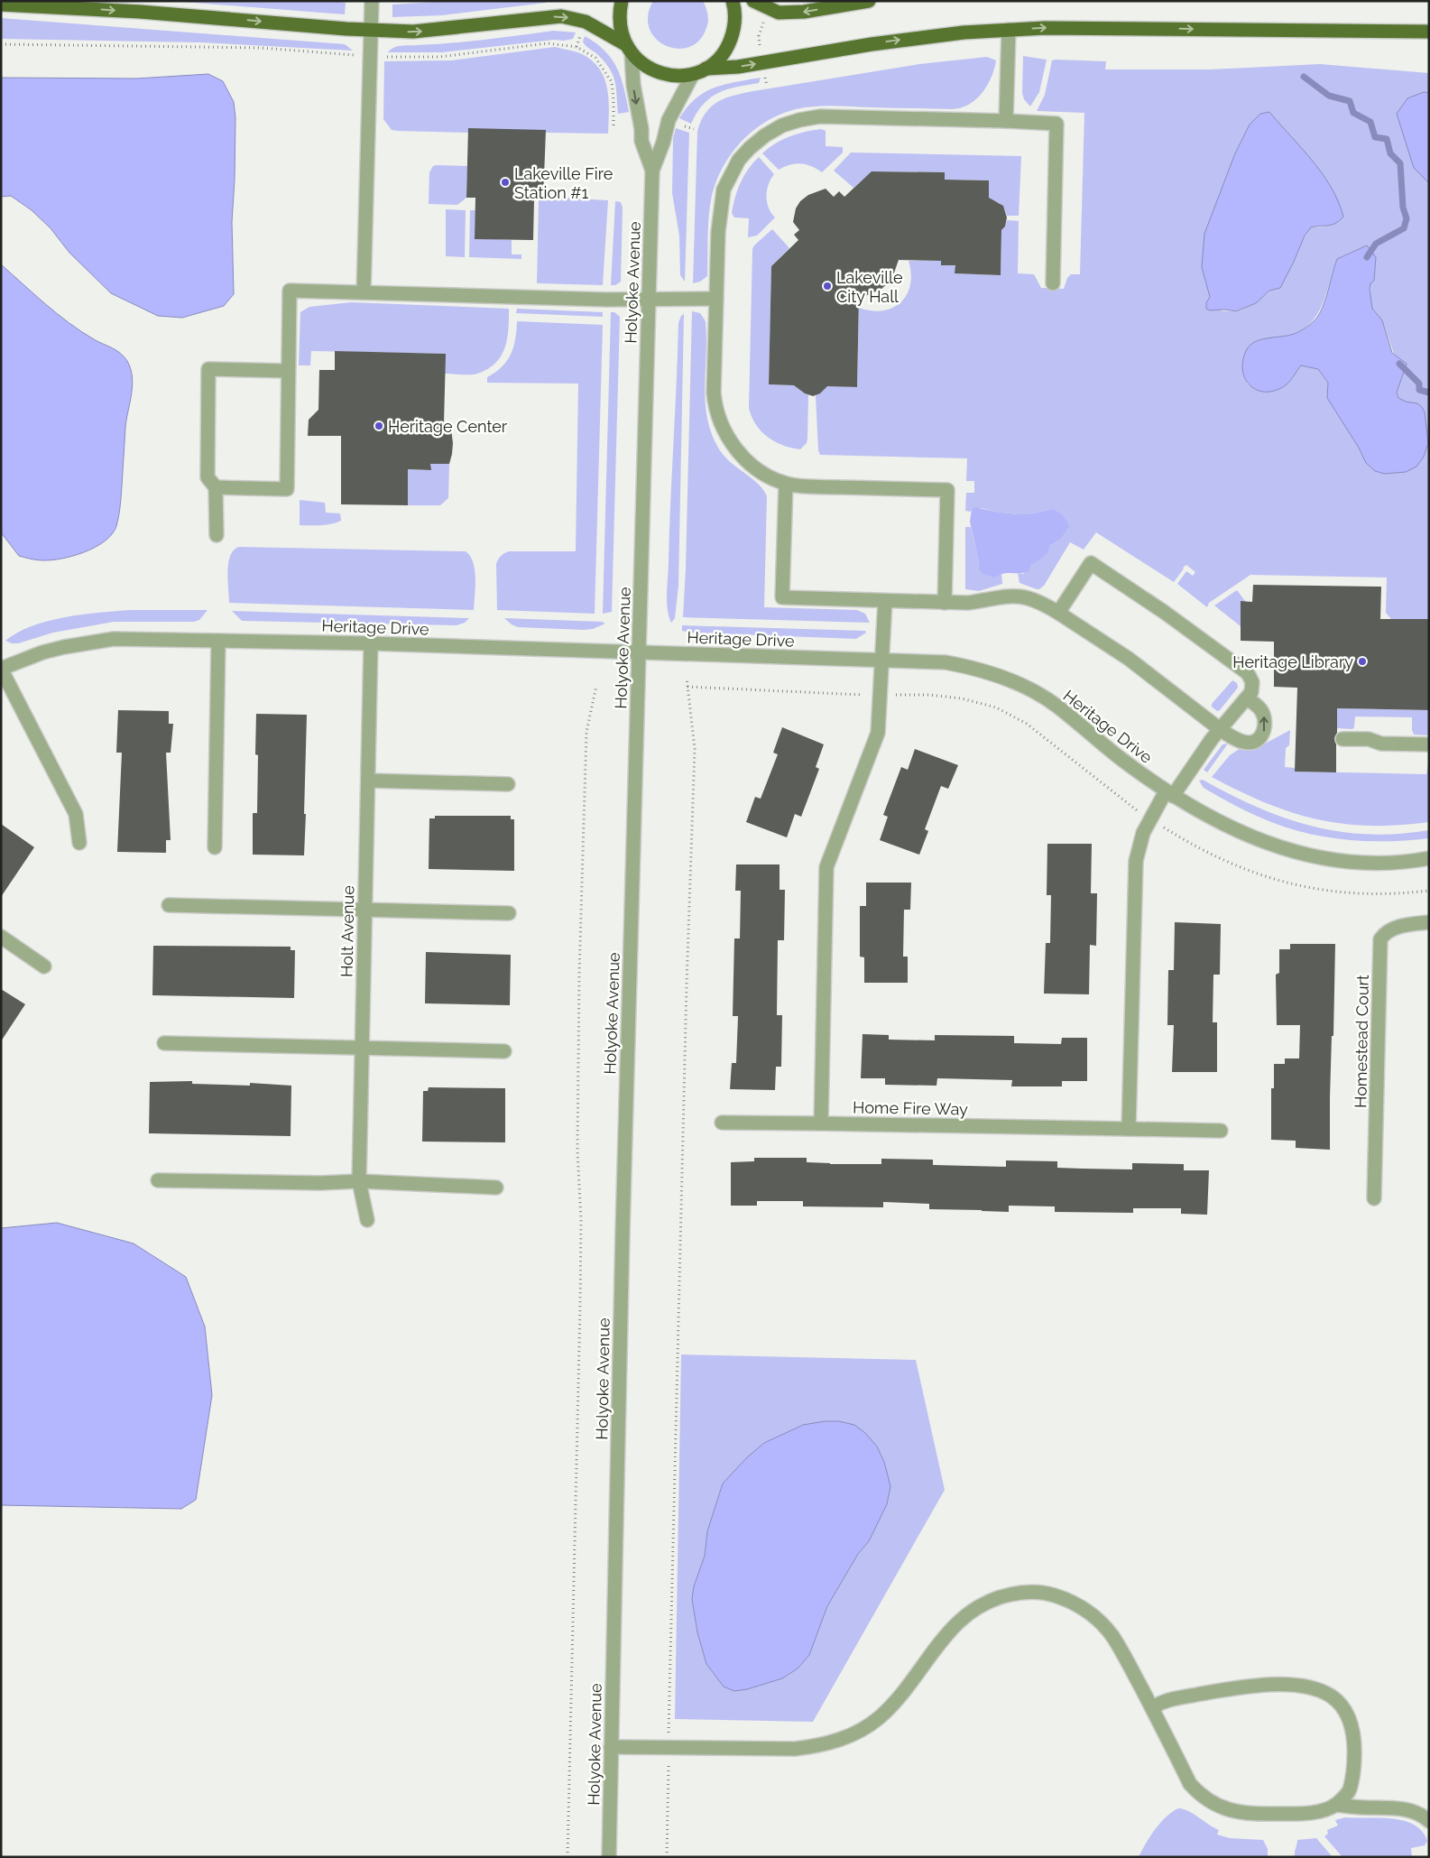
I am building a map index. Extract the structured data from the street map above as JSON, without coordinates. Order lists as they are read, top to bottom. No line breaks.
{"streets":{"street":["Holyoke Avenue","Heritage Drive","Holt Avenue","Homestead Court","Home Fire Way"]},"crossings":[["Holyoke Avenue","Heritage Drive"],["Heritage Drive","Holt Avenue"]],"places":["Lakeville Fire Station #1","Lakeville City Hall","Heritage Center","Heritage Library"]}
